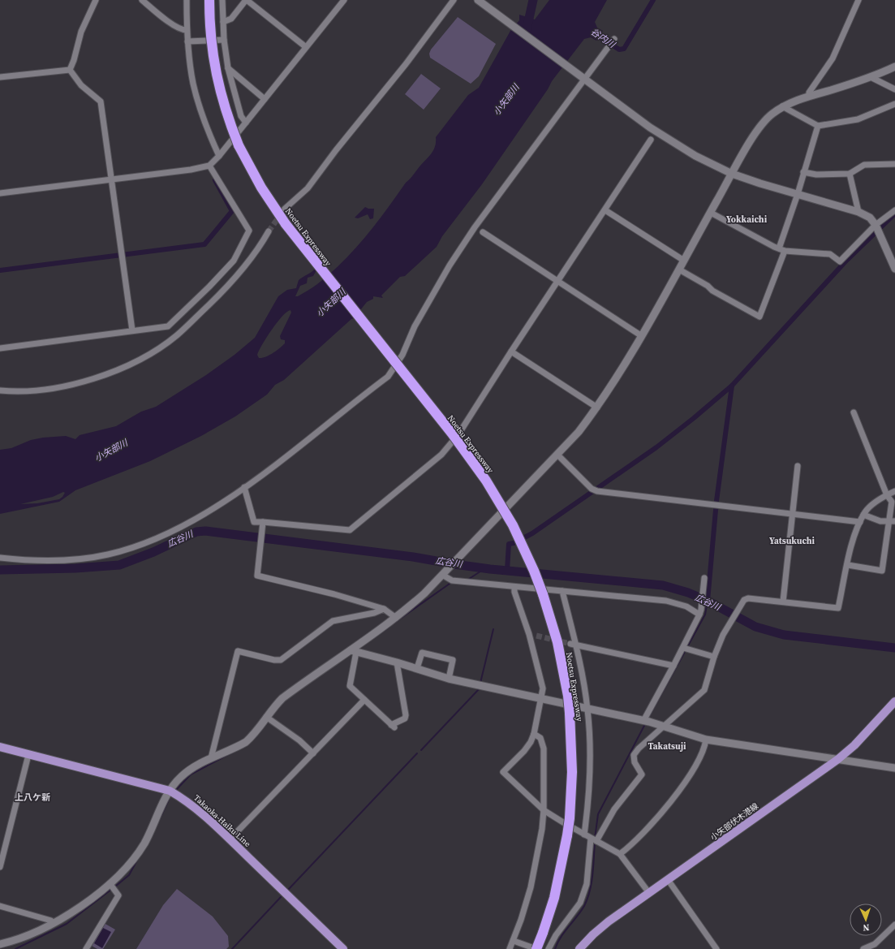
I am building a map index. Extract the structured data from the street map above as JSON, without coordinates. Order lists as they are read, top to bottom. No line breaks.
{"streets":{"highway":["Noetsu Expressway"],"main road":["Takaoka-Haiku Line","小矢部伏木港線"]},"districts":["Yokkaichi","Yatsukuchi","Takatsuji","上八ケ新"],"water":["谷内川","小矢部川","広谷川"],"north":"bottom"}
